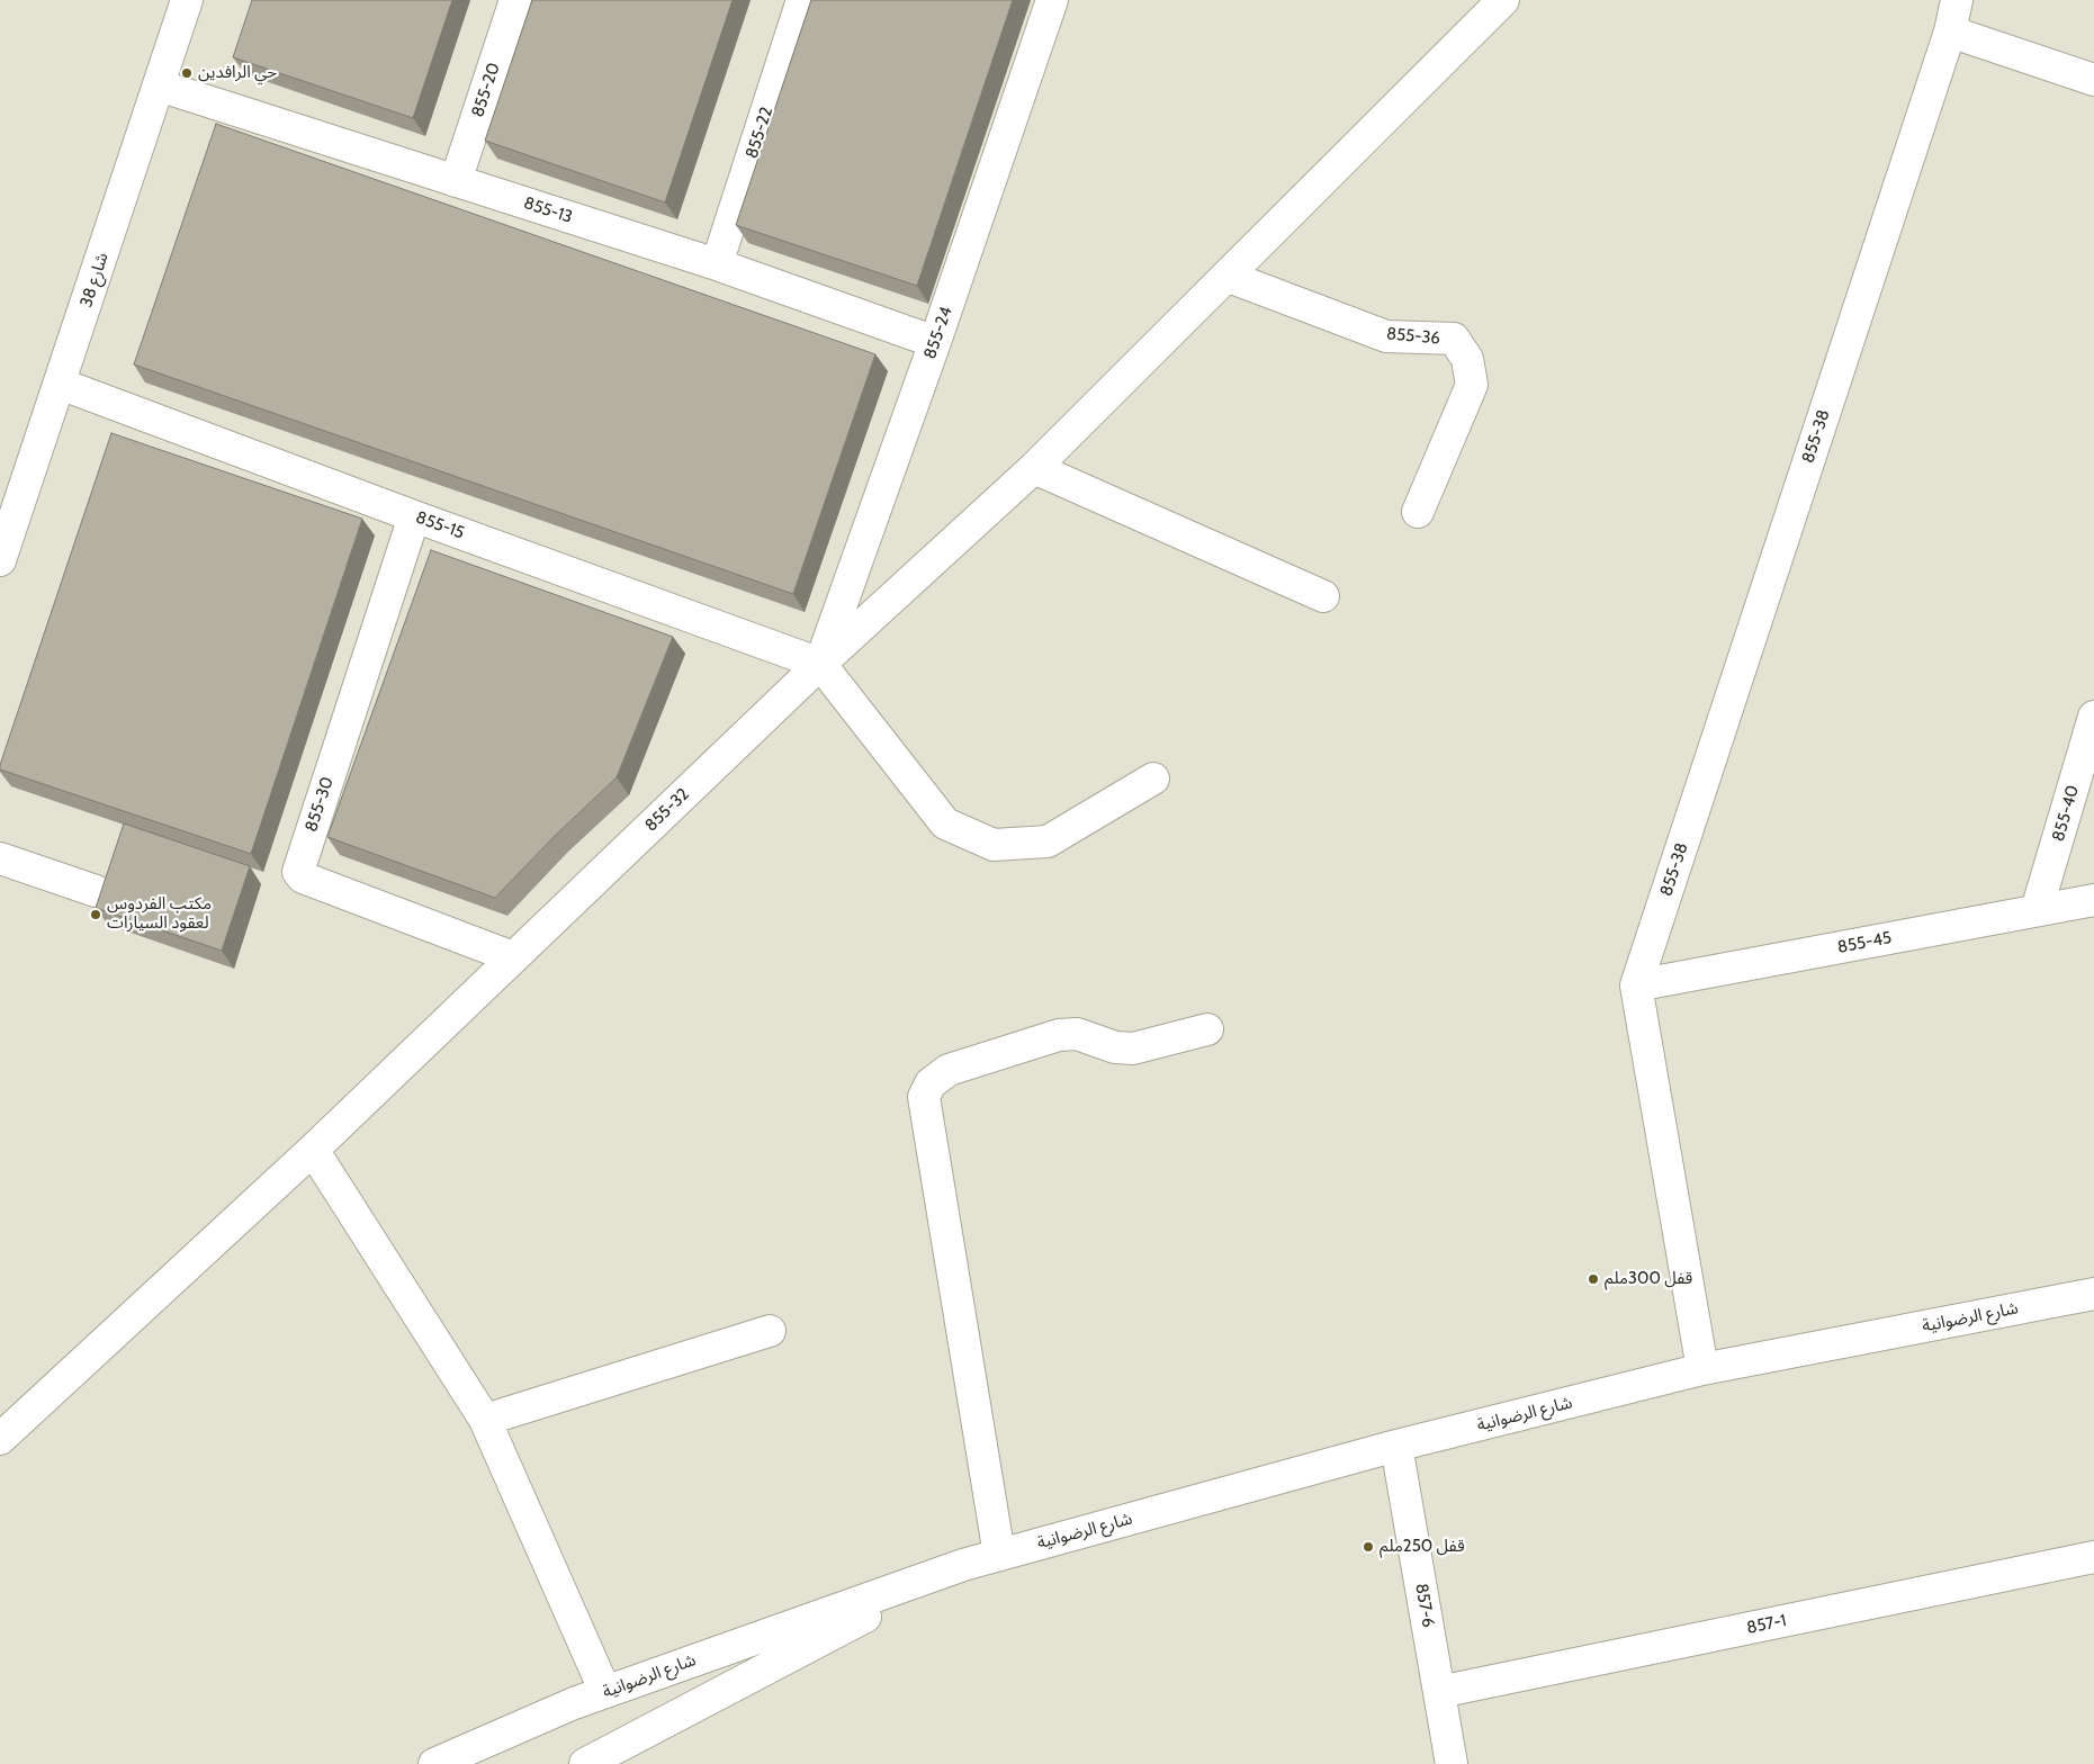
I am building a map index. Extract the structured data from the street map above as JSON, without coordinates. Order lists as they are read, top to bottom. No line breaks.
{"streets":{"street":["855-20","855-22","855-13","شارع 38","855-24","855-36","855-38","855-15","855-30","855-32","855-40","855-45","شارع الرضوانية","857-6","857-1"]},"crossings":[["855-20","855-13"],["855-22","855-13"],["855-13","شارع 38"],["855-13","855-24"],["شارع 38","855-15"],["855-24","855-15"],["855-24","855-32"],["855-36","855-32"],["855-38","855-45"],["855-15","855-30"],["855-15","855-32"],["855-30","855-32"],["855-40","855-45"],["شارع الرضوانية","857-6"],["857-6","857-1"]],"places":["حي الرافدين","مكتب الفردوس لعقود السيارات","قفل 300ملم","قفل 250ملم"]}
